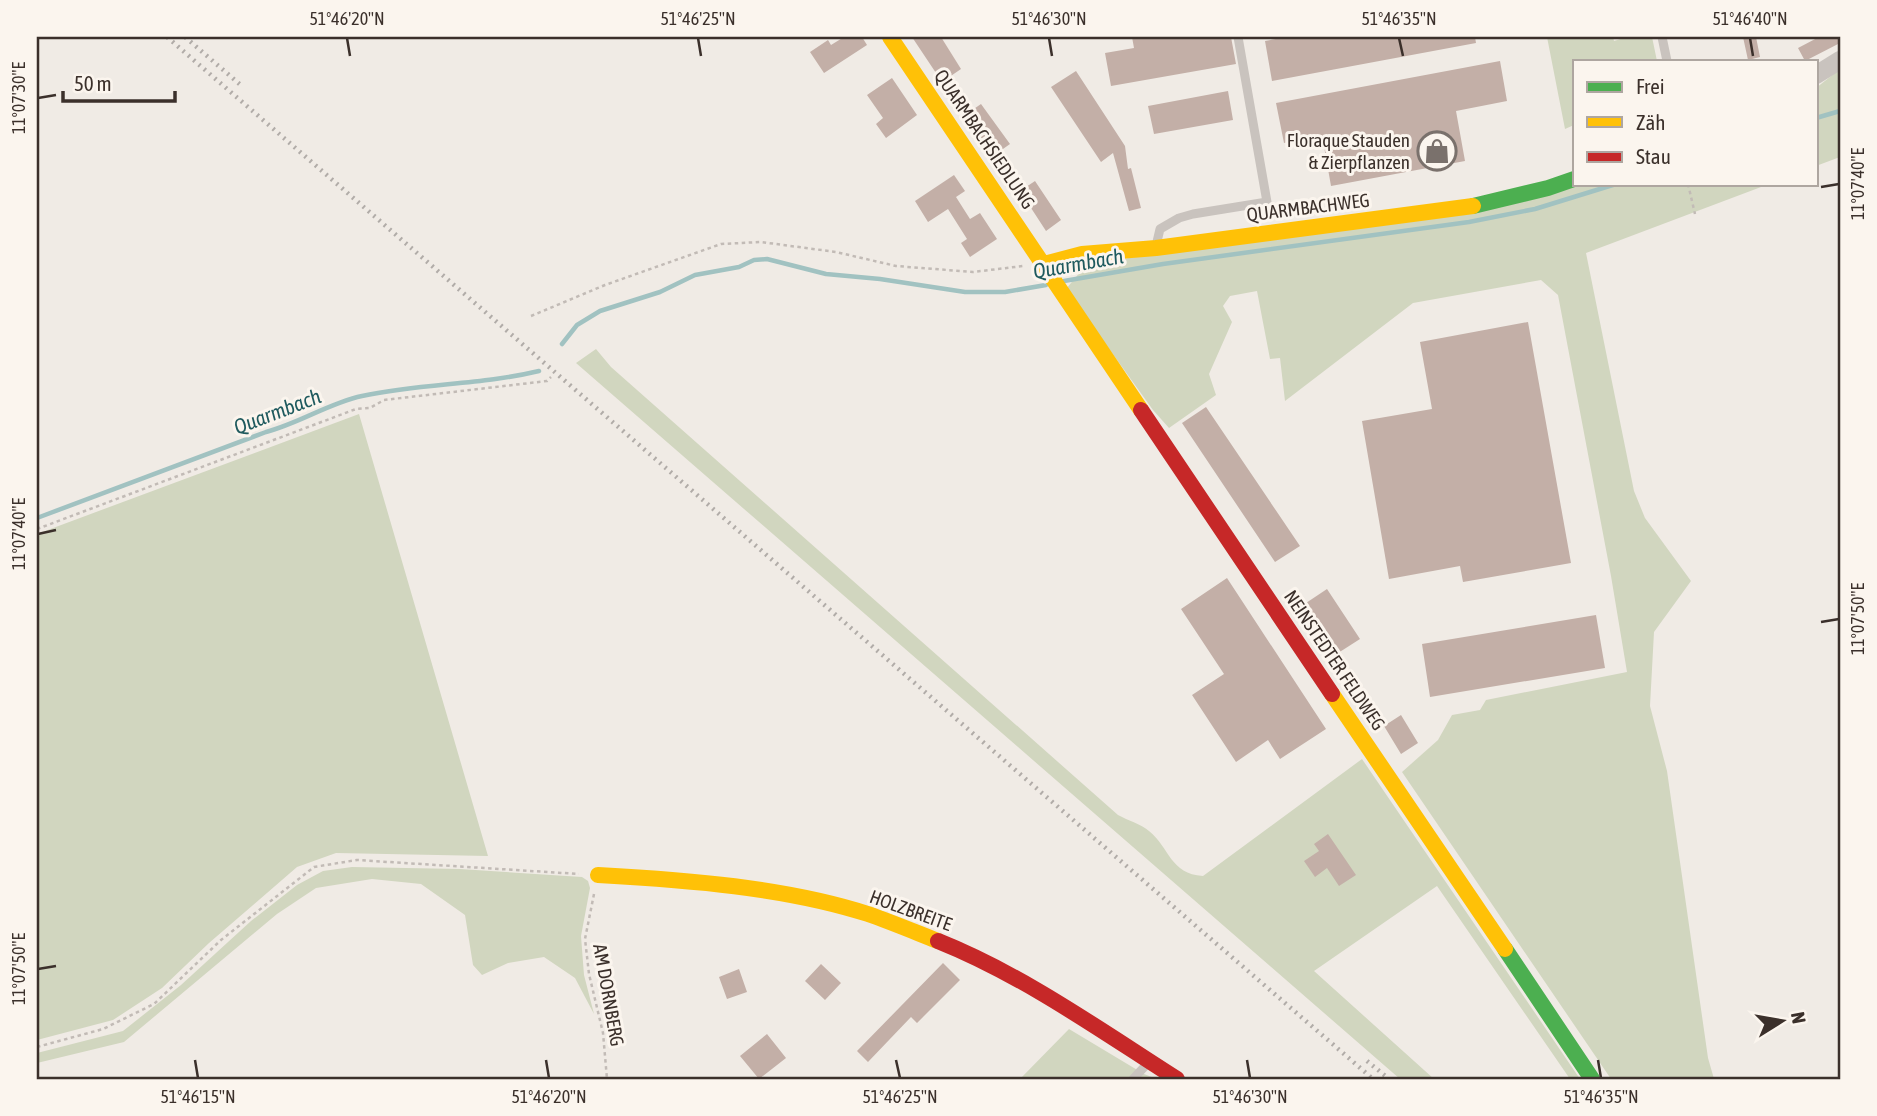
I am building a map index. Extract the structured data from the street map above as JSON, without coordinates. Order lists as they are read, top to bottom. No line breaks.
{"streets":{"street":["QUARMBACHSIEDLUNG","QUARMBACHWEG","NEINSTEDTER FELDWEG","HOLZBREITE"],"path":["AM DORNBERG"]},"crossings":[["QUARMBACHSIEDLUNG","QUARMBACHWEG"],["QUARMBACHSIEDLUNG","NEINSTEDTER FELDWEG"],["QUARMBACHWEG","NEINSTEDTER FELDWEG"],["HOLZBREITE","AM DORNBERG"]],"water":["Quarmbach"],"places":{"shop":["Floraque Stauden & Zierpflanzen"]},"legend":["Frei","Zäh","Stau"],"scale_bar":"50 m","north":"right","coordinates":["51°46'20\"N","51°46'25\"N","51°46'30\"N","51°46'35\"N","51°46'40\"N","11°07'30\"E","11°07'40\"E","11°07'50\"E","51°46'15\"N"]}
